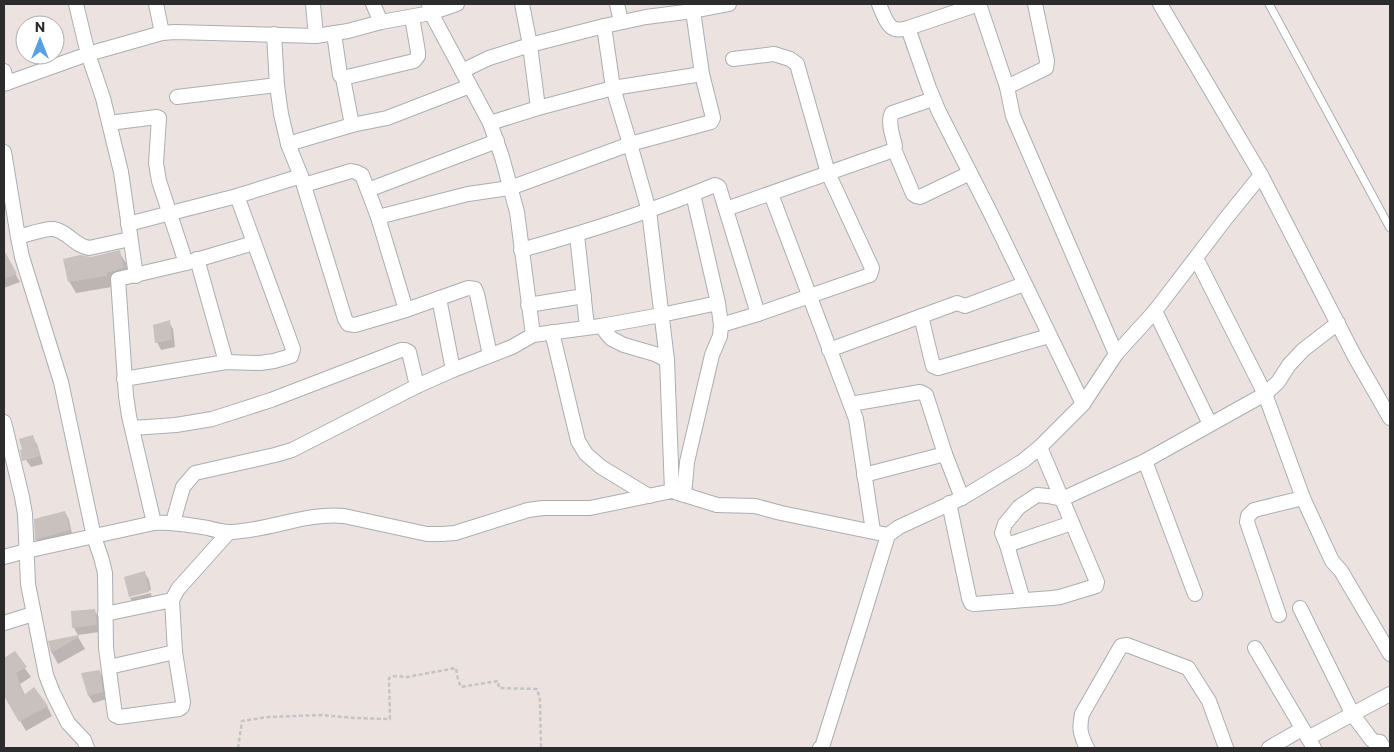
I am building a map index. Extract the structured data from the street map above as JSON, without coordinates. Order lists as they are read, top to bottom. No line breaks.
{"north":"top"}
